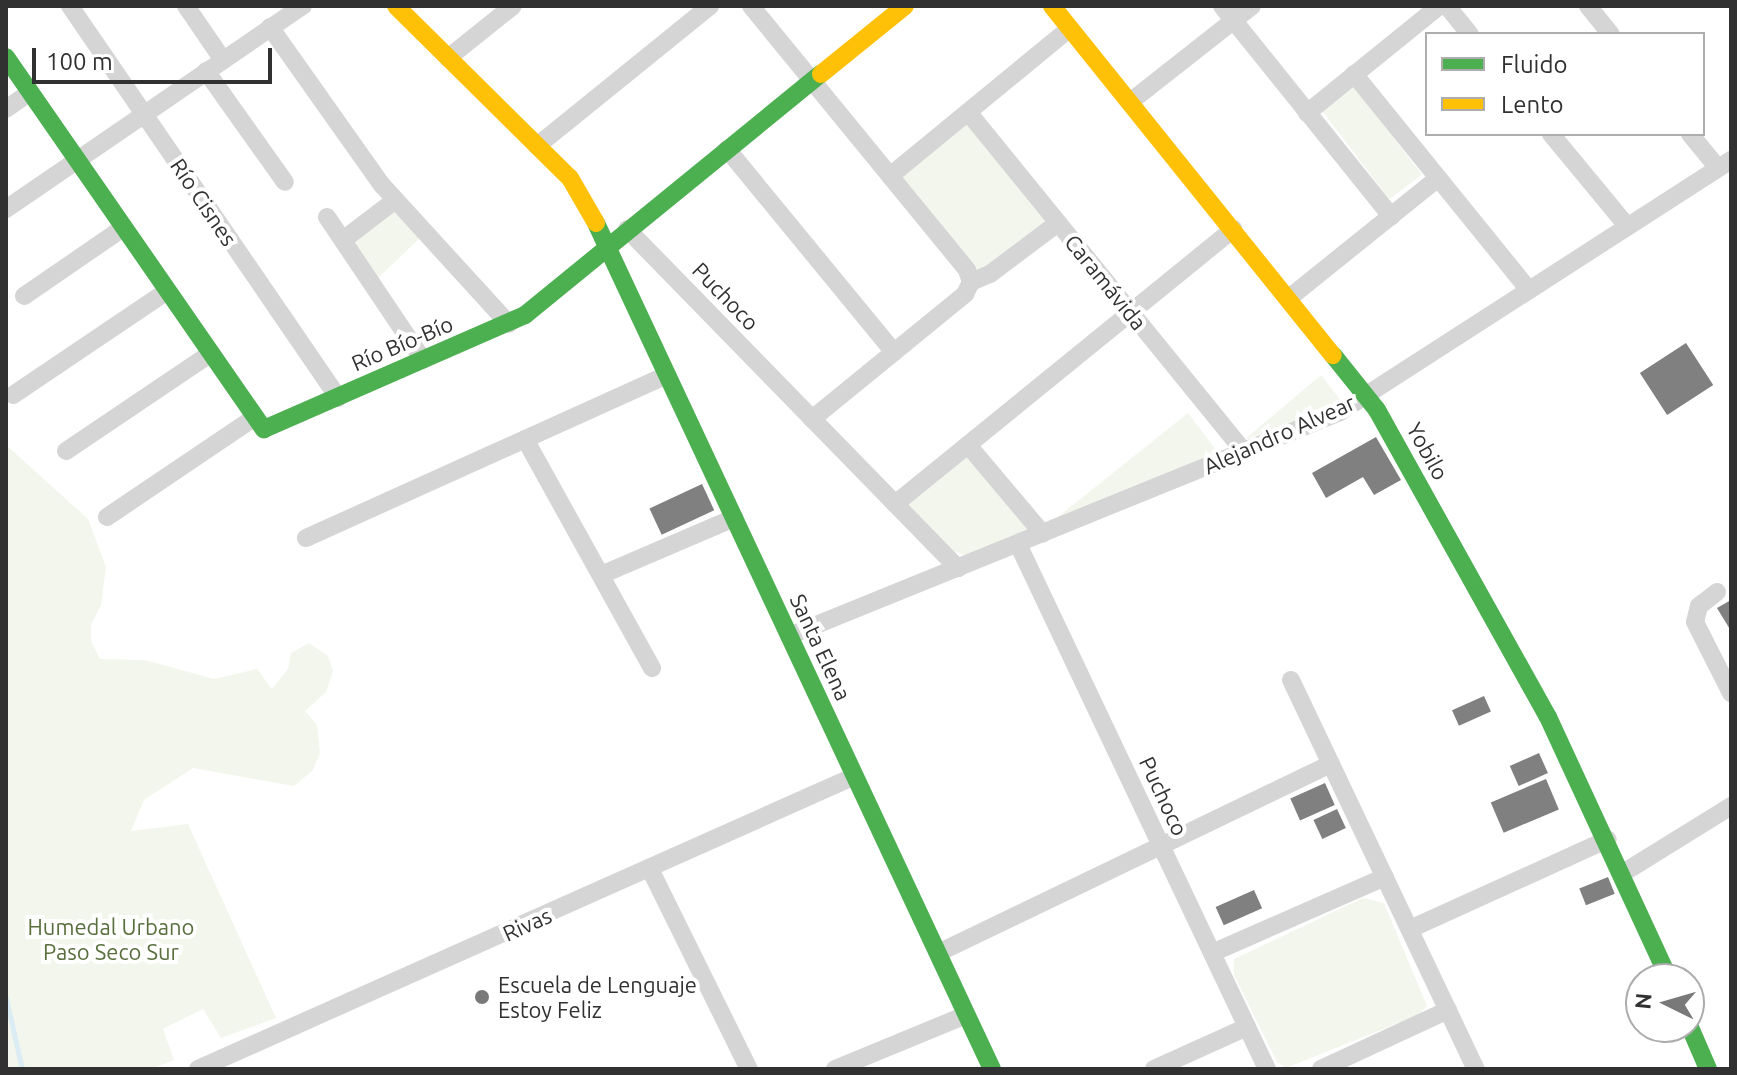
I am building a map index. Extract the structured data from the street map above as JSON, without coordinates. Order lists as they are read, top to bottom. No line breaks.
{"streets":{"street":["Río Cisnes","Caramávida","Puchoco","Río Bío-Bío","Alejandro Alvear","Yobilo","Santa Elena","Rivas"]},"crossings":[["Río Cisnes","Río Bío-Bío"],["Caramávida","Alejandro Alvear"],["Puchoco","Río Bío-Bío"],["Puchoco","Alejandro Alvear"],["Río Bío-Bío","Santa Elena"],["Alejandro Alvear","Yobilo"],["Alejandro Alvear","Santa Elena"],["Santa Elena","Rivas"]],"parks":["Humedal Urbano Paso Seco Sur"],"places":["Escuela de Lenguaje Estoy Feliz"],"legend":["Fluido","Lento"],"scale_bar":"100 m","north":"left"}
